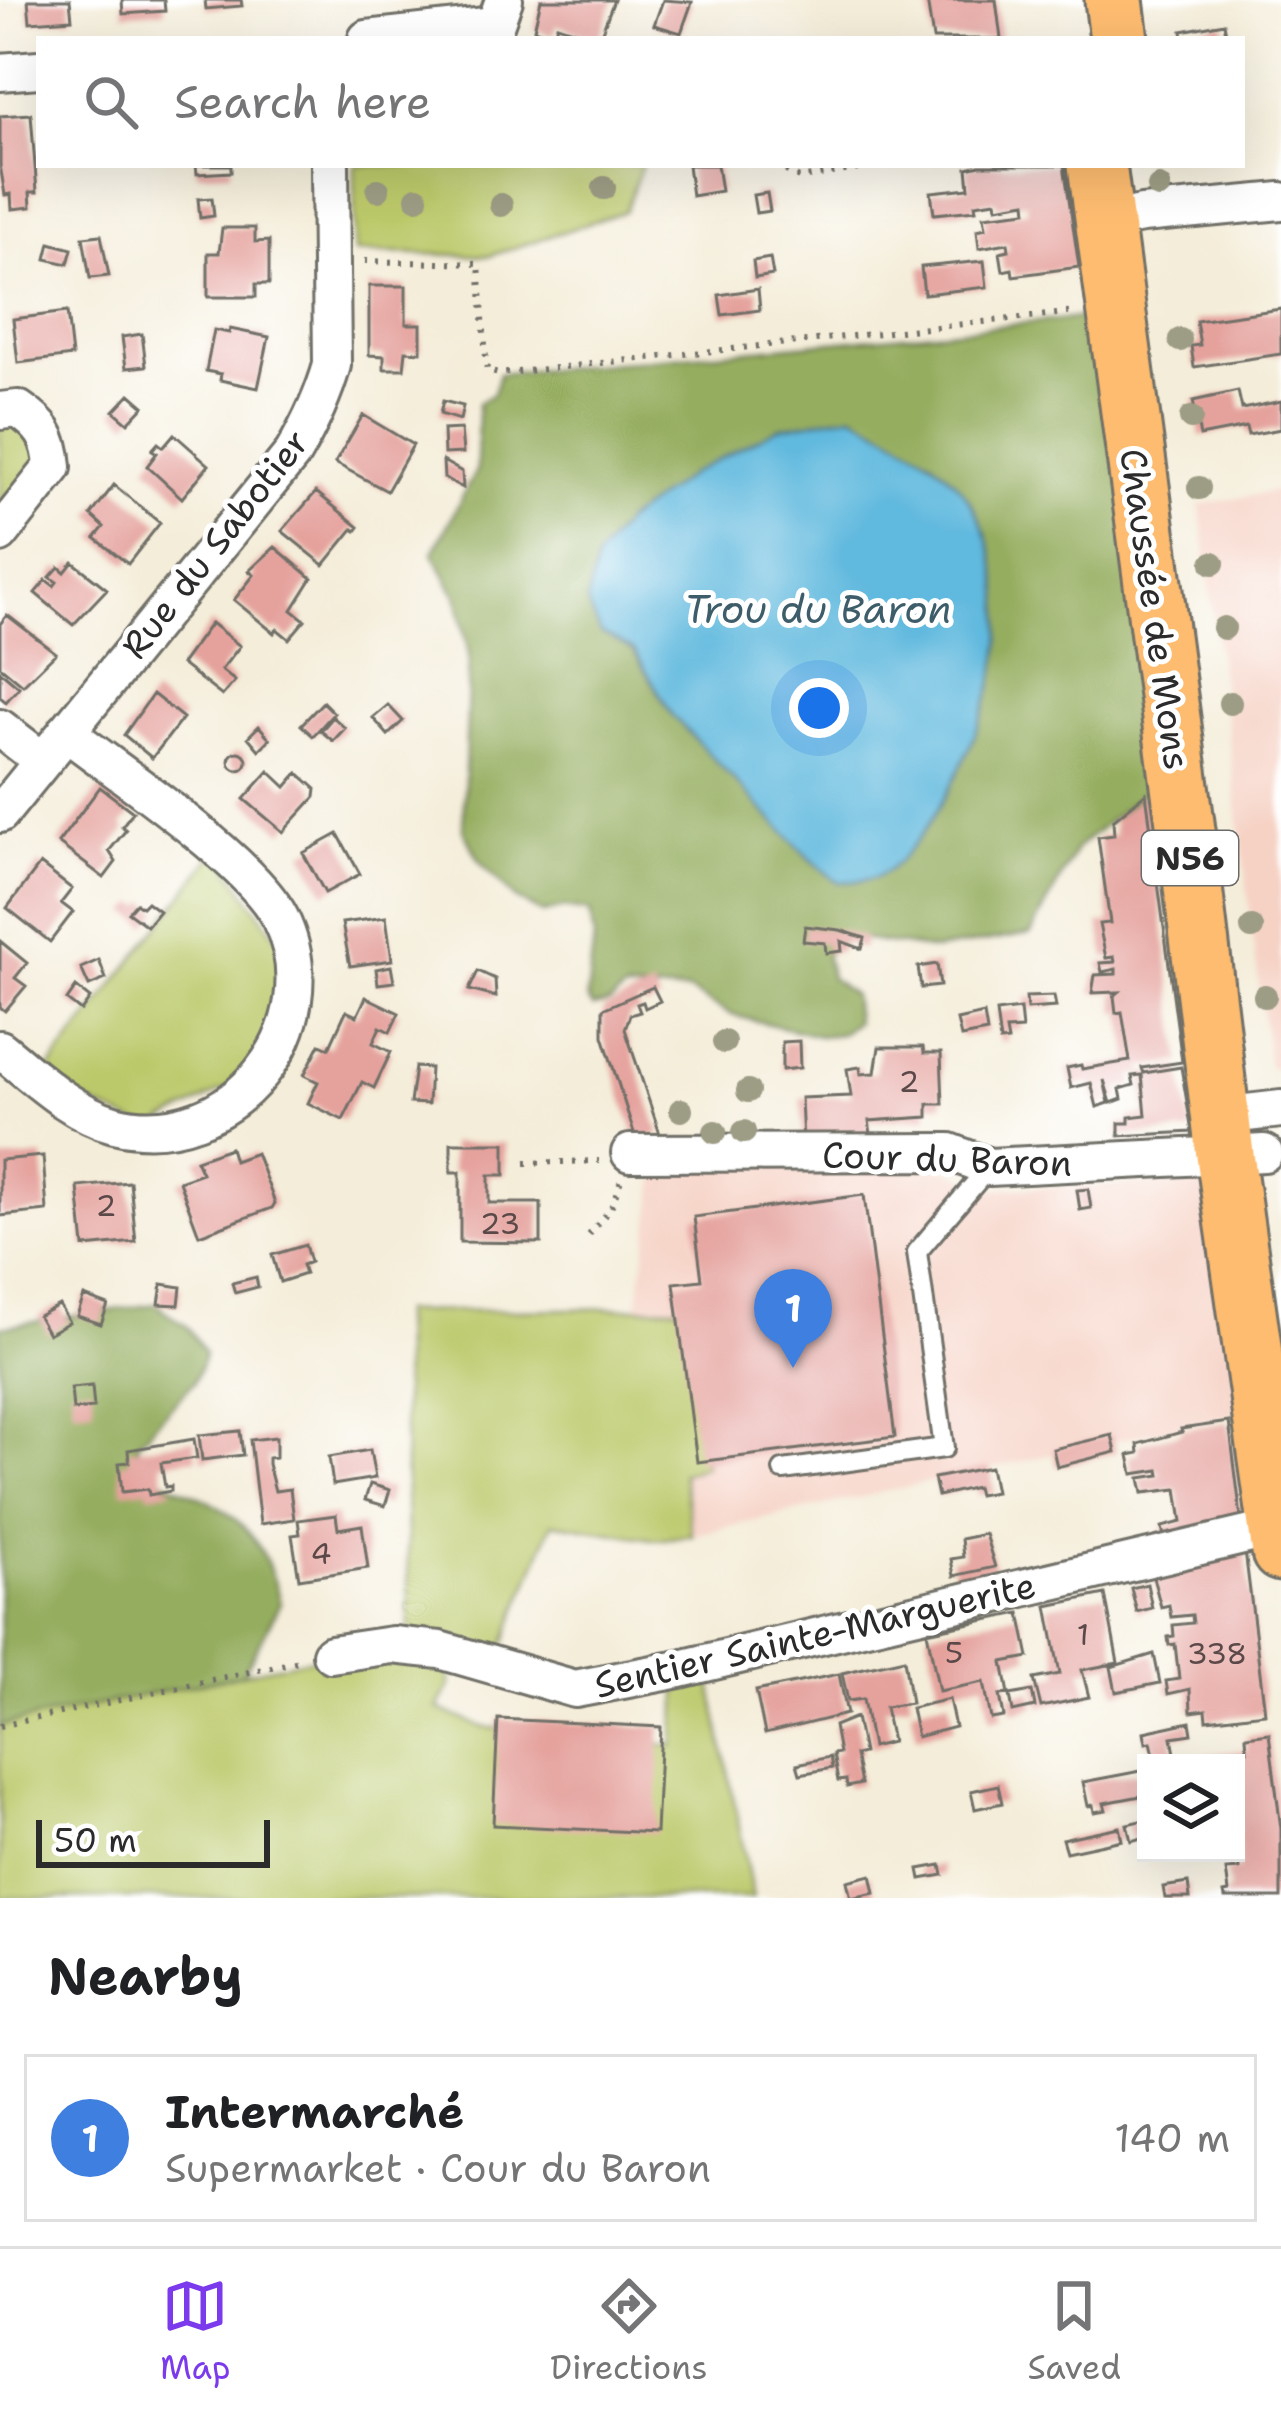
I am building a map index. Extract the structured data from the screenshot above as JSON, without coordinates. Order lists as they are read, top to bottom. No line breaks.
{"streets":{"main road":["Chaussée de Mons","N56"],"street":["Rue du Sabotier","Cour du Baron","Sentier Sainte-Marguerite"]},"crossings":[["Chaussée de Mons","Cour du Baron"],["Chaussée de Mons","Sentier Sainte-Marguerite"]],"water":["Trou du Baron"],"house_numbers":["2","2","23","4","1","5","338"],"scale_bar":"50 m","page":{"search":"Search here","pins":"1","scale":"50 m","heading":"Nearby","list":[{"mark":"1","name":"Intermarché","note":"Supermarket · Cour du Baron","value":"140 m"}],"nav":["Map","Directions","Saved"]}}
